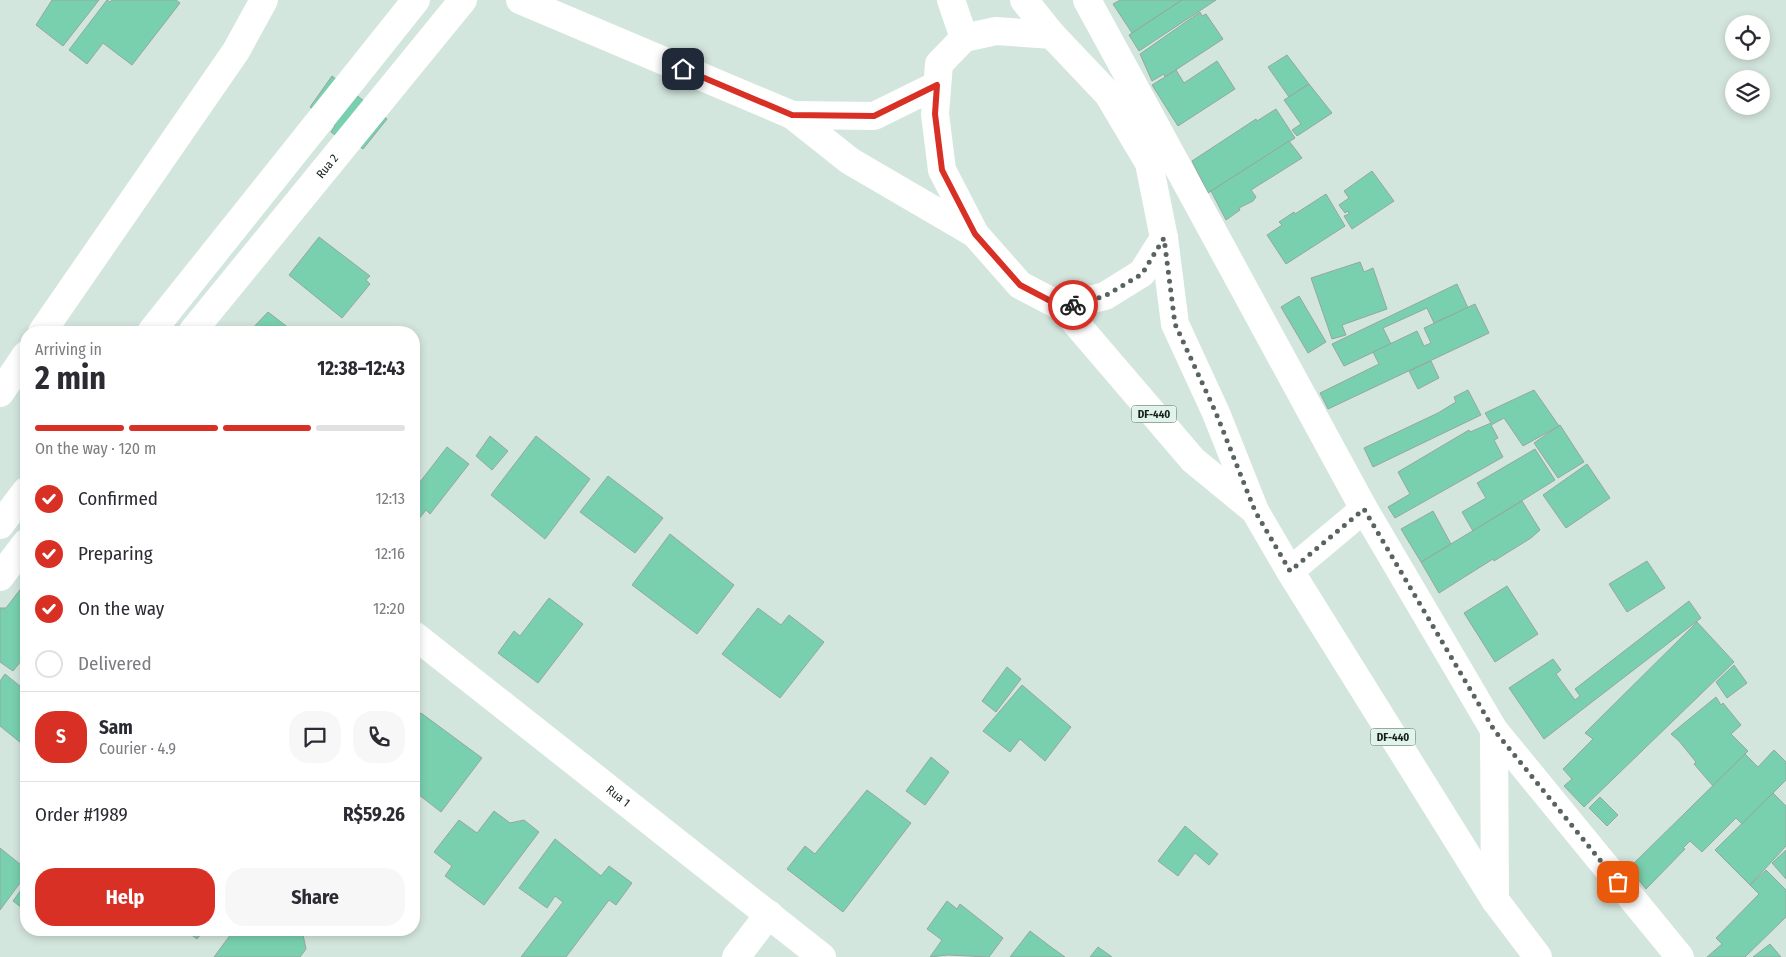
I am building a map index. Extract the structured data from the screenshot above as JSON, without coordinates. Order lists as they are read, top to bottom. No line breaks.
{"streets":{"street":["Rua 2","DF-440","Rua 1"]},"page":{"heading":["2 min","Arriving in","12:38–12:43"],"panel":["Sam","Courier · 4.9","Order #1989","R$59.26"],"bar":"On the way · 120 m","list":[["Confirmed","12:13"],["Preparing","12:16"],["On the way","12:20"],"Delivered"],"round":"S","buttons":["Help","Share"]}}
